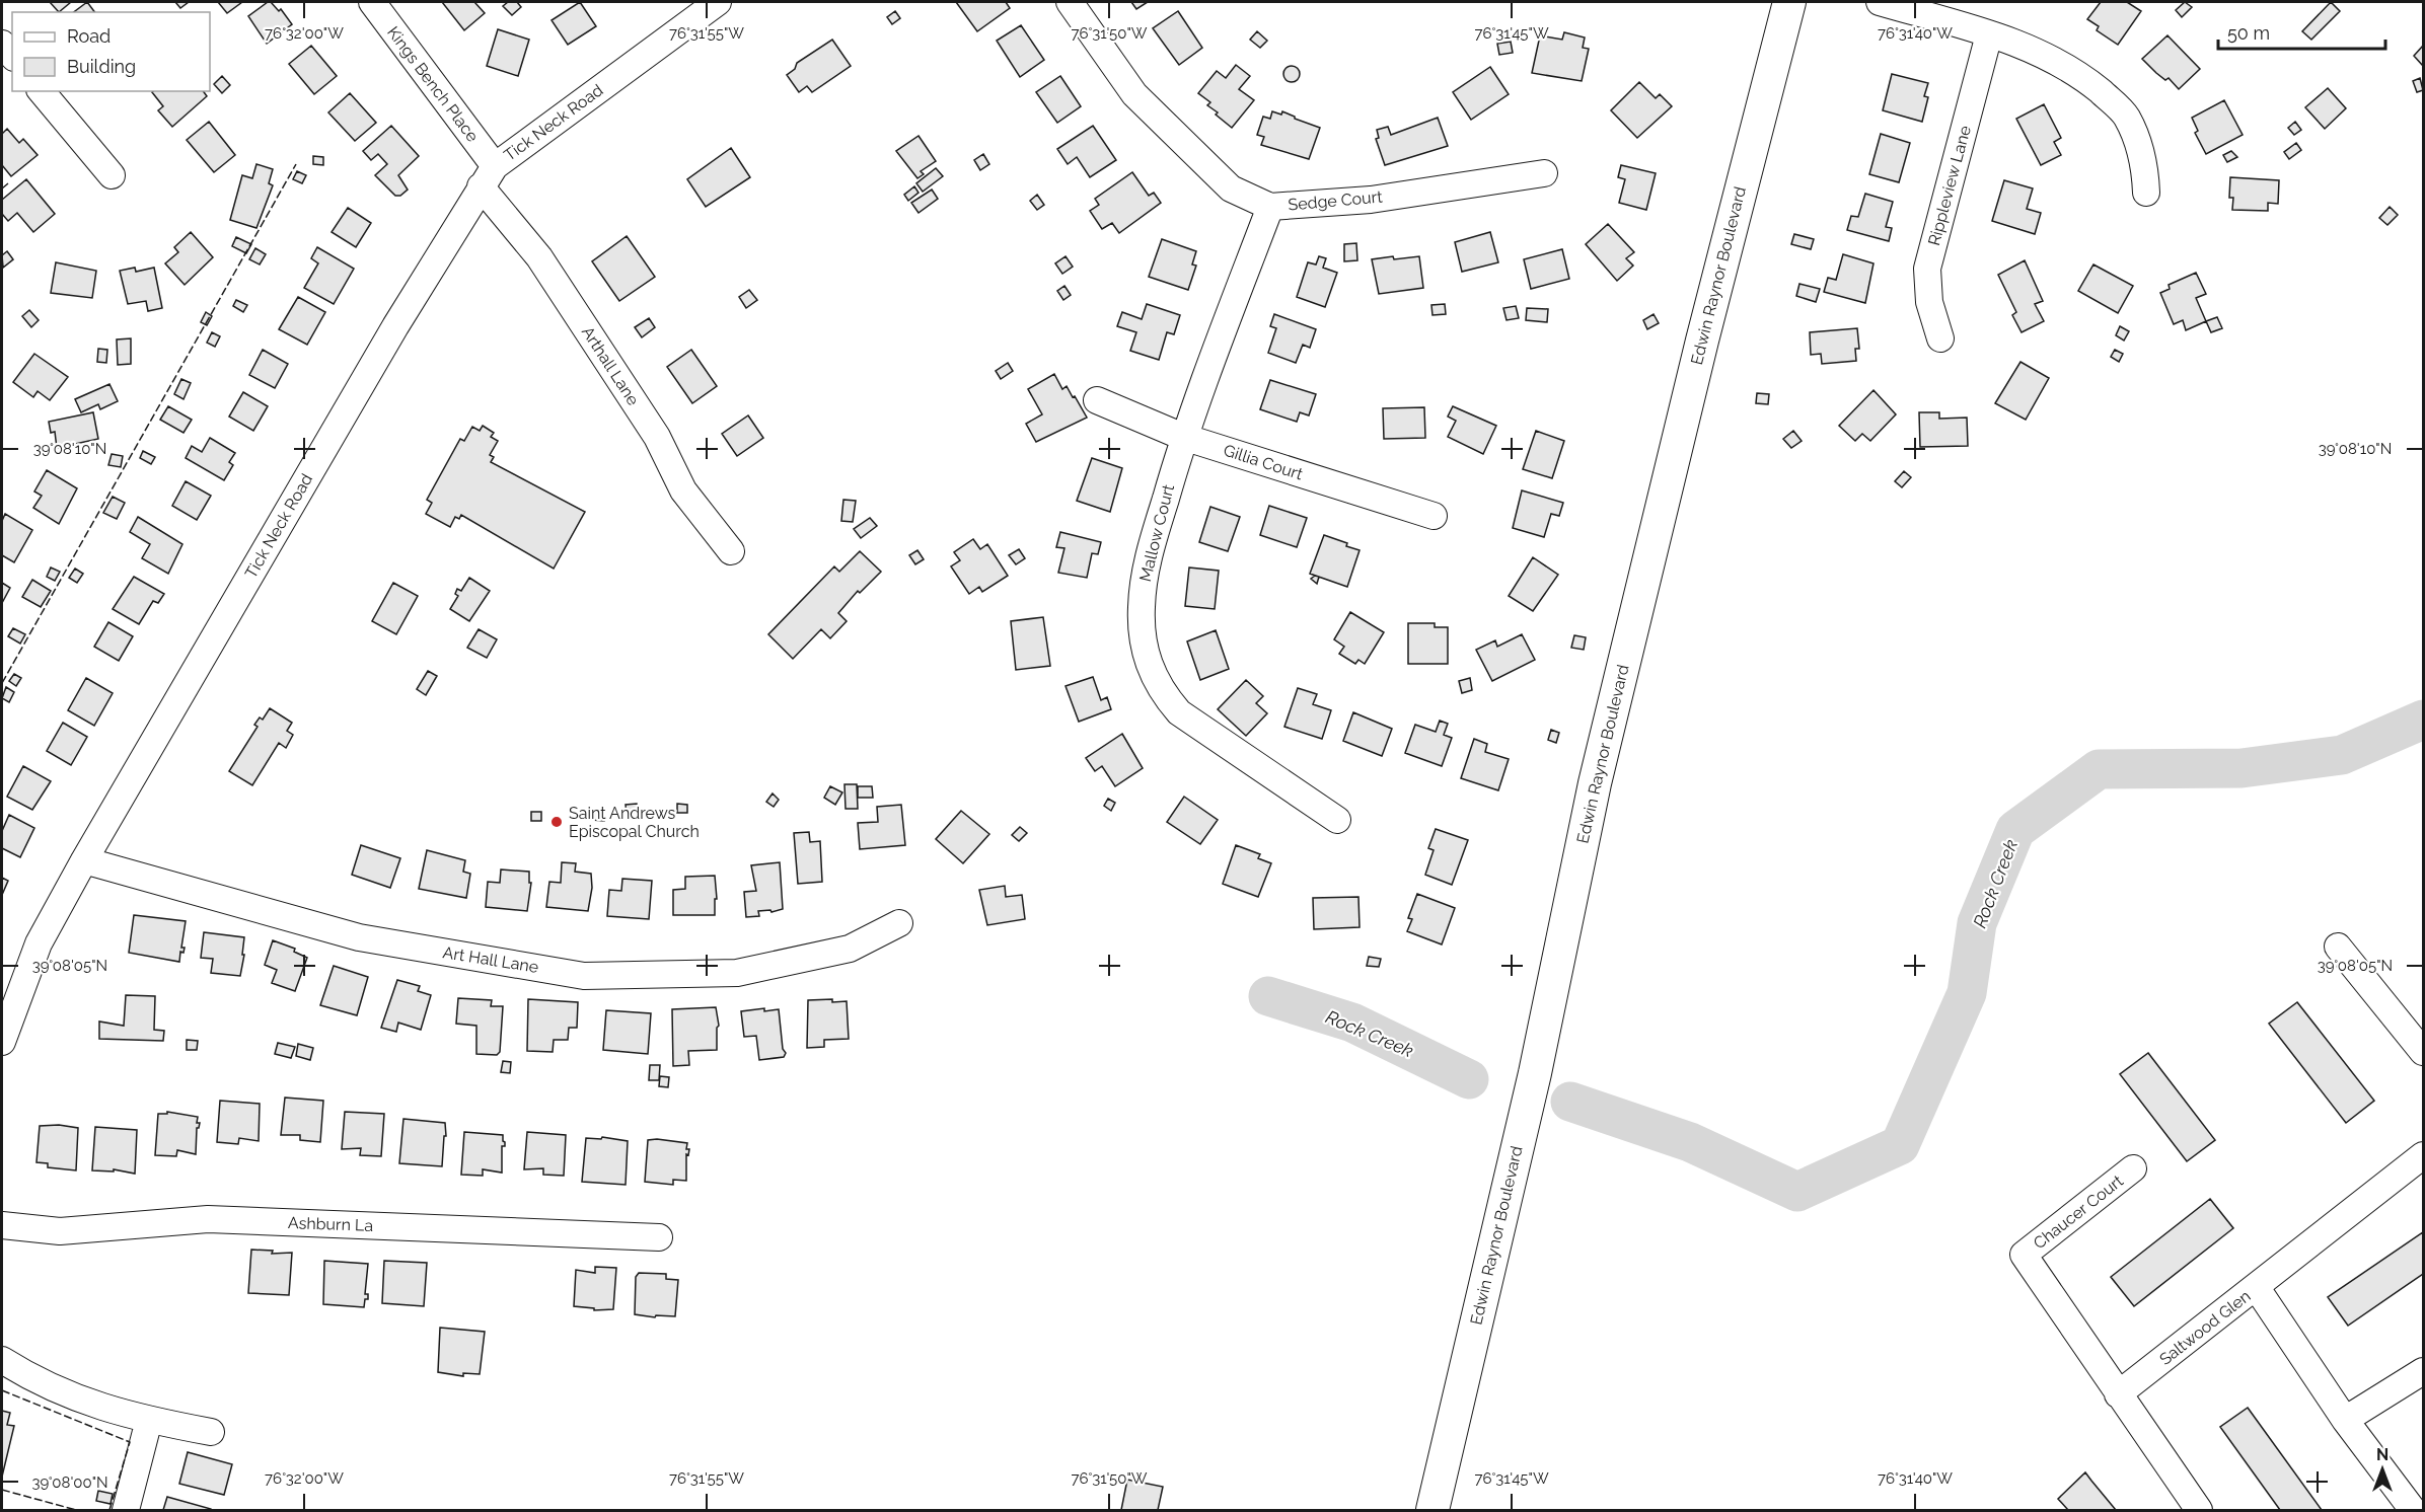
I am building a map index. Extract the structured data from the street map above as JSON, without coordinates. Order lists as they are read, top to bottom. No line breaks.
{"streets":{"main road":["Edwin Raynor Boulevard"],"street":["Kings Bench Place","Tick Neck Road","Rippleview Lane","Sedge Court","Arthall Lane","Gillia Court","Mallow Court","Art Hall Lane","Chaucer Court","Ashburn La","Saltwood Glen"]},"crossings":[["Kings Bench Place","Tick Neck Road"],["Kings Bench Place","Arthall Lane"],["Tick Neck Road","Arthall Lane"],["Tick Neck Road","Art Hall Lane"],["Sedge Court","Mallow Court"],["Gillia Court","Mallow Court"],["Chaucer Court","Saltwood Glen"]],"water":["Rock Creek"],"places":["Saint Andrews Episcopal Church"],"legend":["Road","Building"],"scale_bar":"50 m","north":"top","coordinates":["76°32'00\"W","76°31'55\"W","76°31'50\"W","76°31'45\"W","76°31'40\"W","39°08'10\"N","39°08'05\"N","39°08'00\"N"]}
